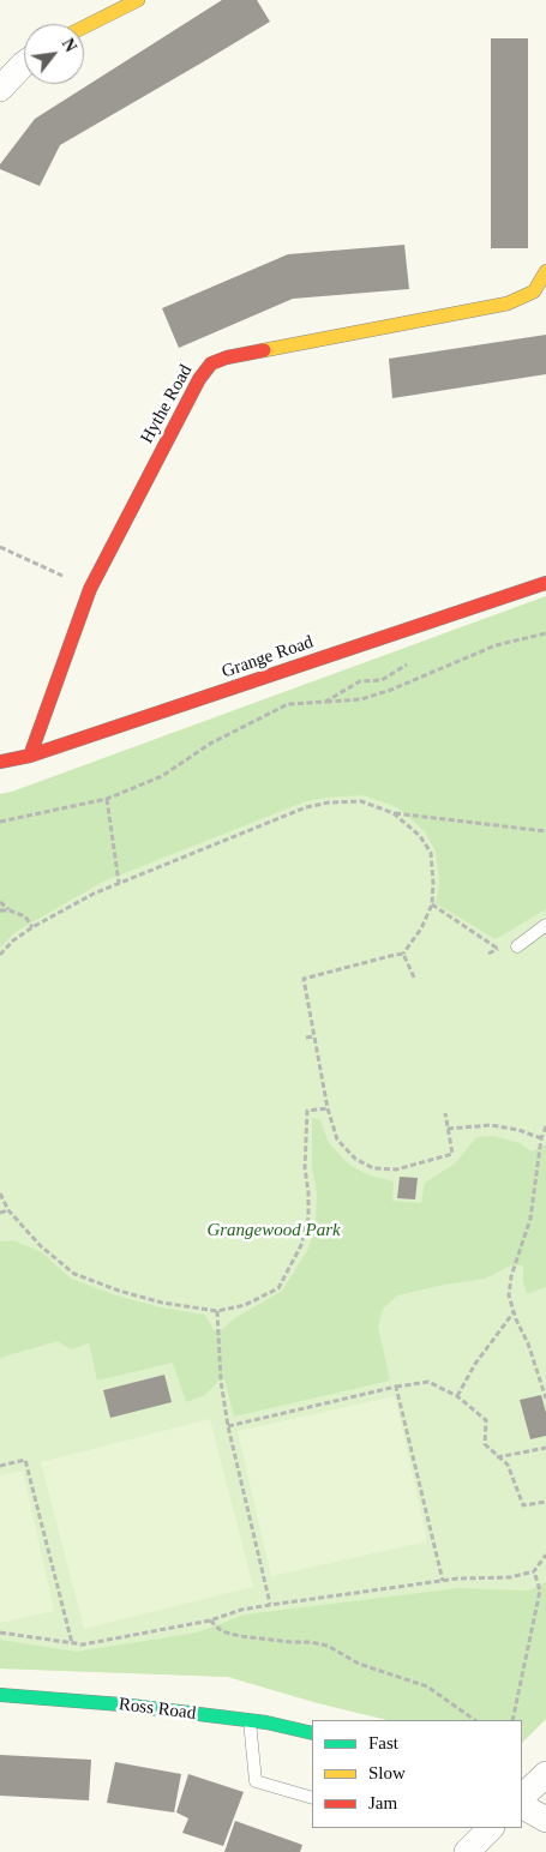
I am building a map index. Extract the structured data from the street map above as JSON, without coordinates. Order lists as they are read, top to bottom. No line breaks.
{"streets":{"street":["Hythe Road","Grange Road","Ross Road"]},"crossings":[["Hythe Road","Grange Road"]],"parks":["Grangewood Park"],"legend":["Fast","Slow","Jam"],"north":"top right"}
